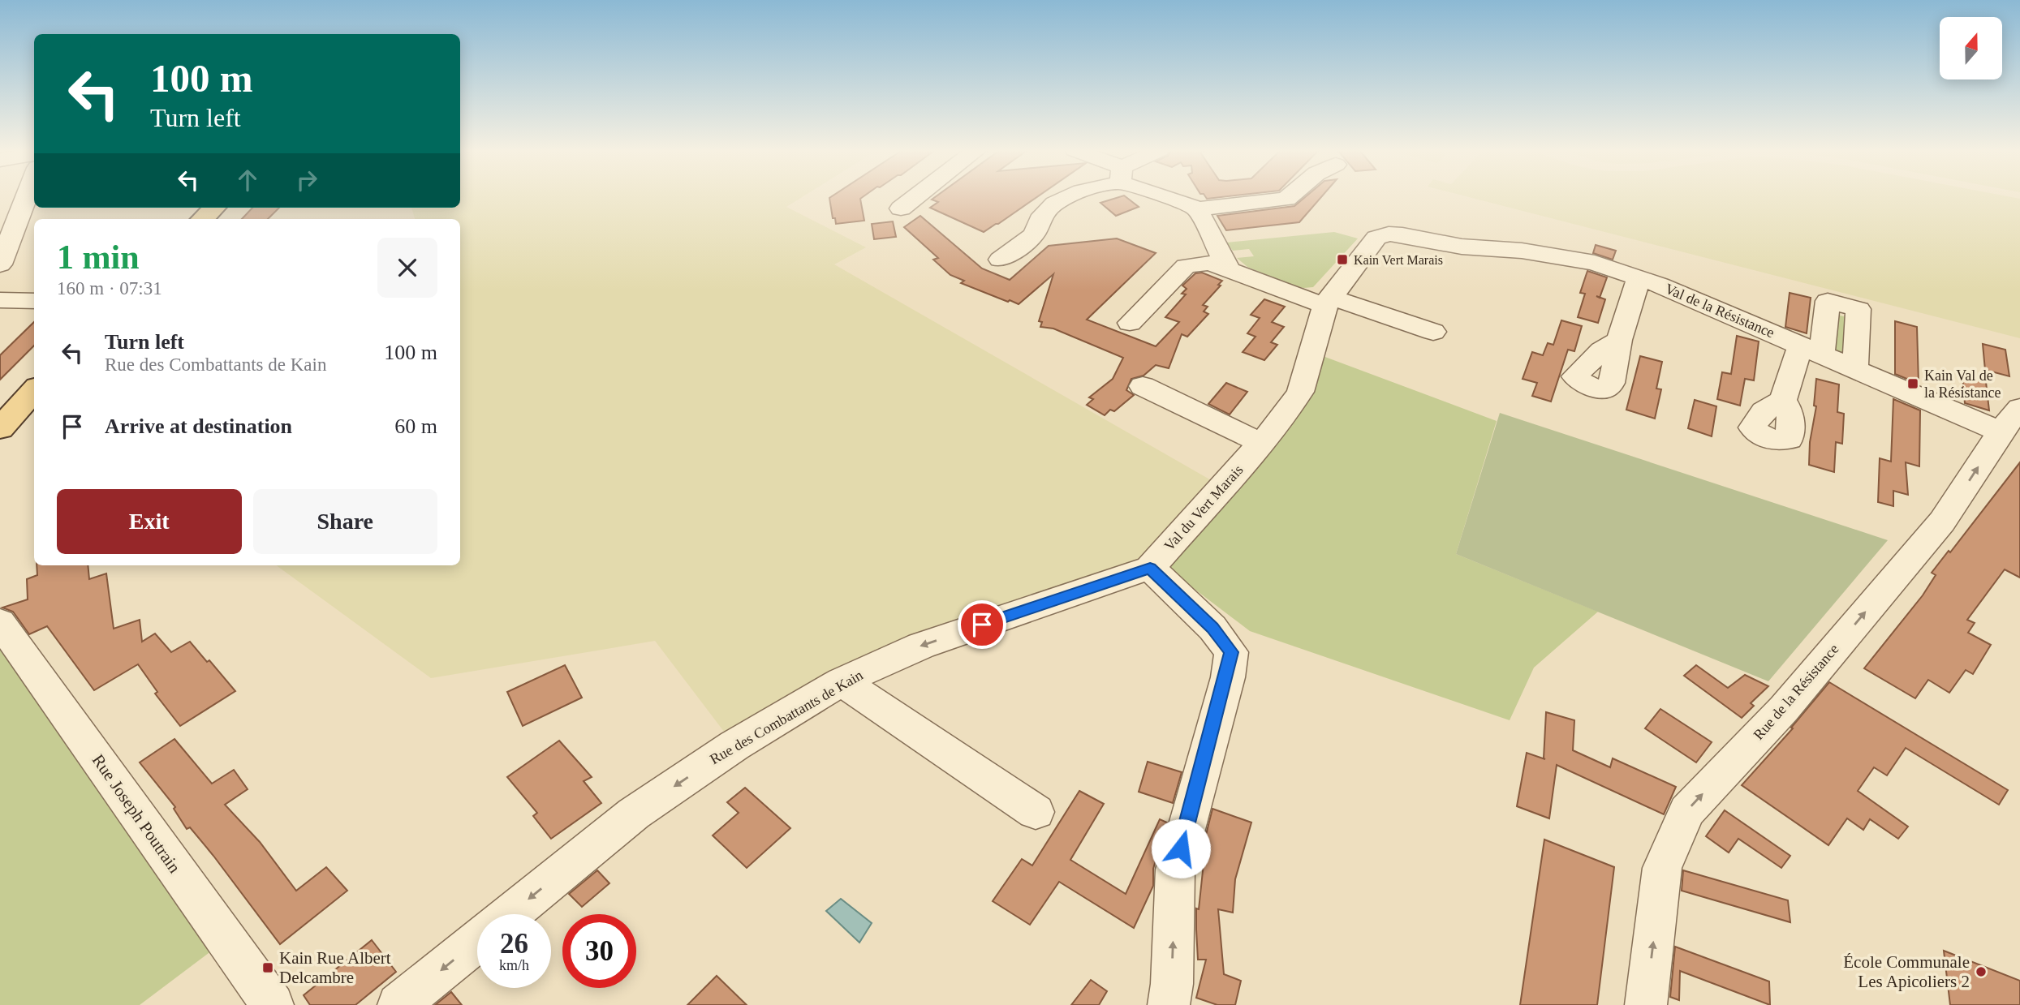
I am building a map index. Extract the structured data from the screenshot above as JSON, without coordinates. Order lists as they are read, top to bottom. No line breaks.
{"streets":{"street":["Val de la Résistance","Val du Vert Marais","Rue de la Résistance","Rue des Combattants de Kain","Rue Joseph Poutrain"]},"crossings":[["Val de la Résistance","Val du Vert Marais"],["Val de la Résistance","Rue de la Résistance"],["Val du Vert Marais","Rue des Combattants de Kain"]],"one_way":["Rue de la Résistance","Rue des Combattants de Kain"],"places":{"transit":["Kain Vert Marais","Kain Val de la Résistance","Kain Rue Albert Delcambre"],"other":["École Communale Les Apicoliers 2"]},"north":"top","page":{"turn":["100 m","Turn left"],"heading":["1 min","160 m · 07:31"],"list":[{"name":"Turn left","note":"Rue des Combattants de Kain","value":"100 m"},{"name":"Arrive at destination","value":"60 m"}],"buttons":["Exit","Share"],"speed":"26 km/h","limit":"30"}}
